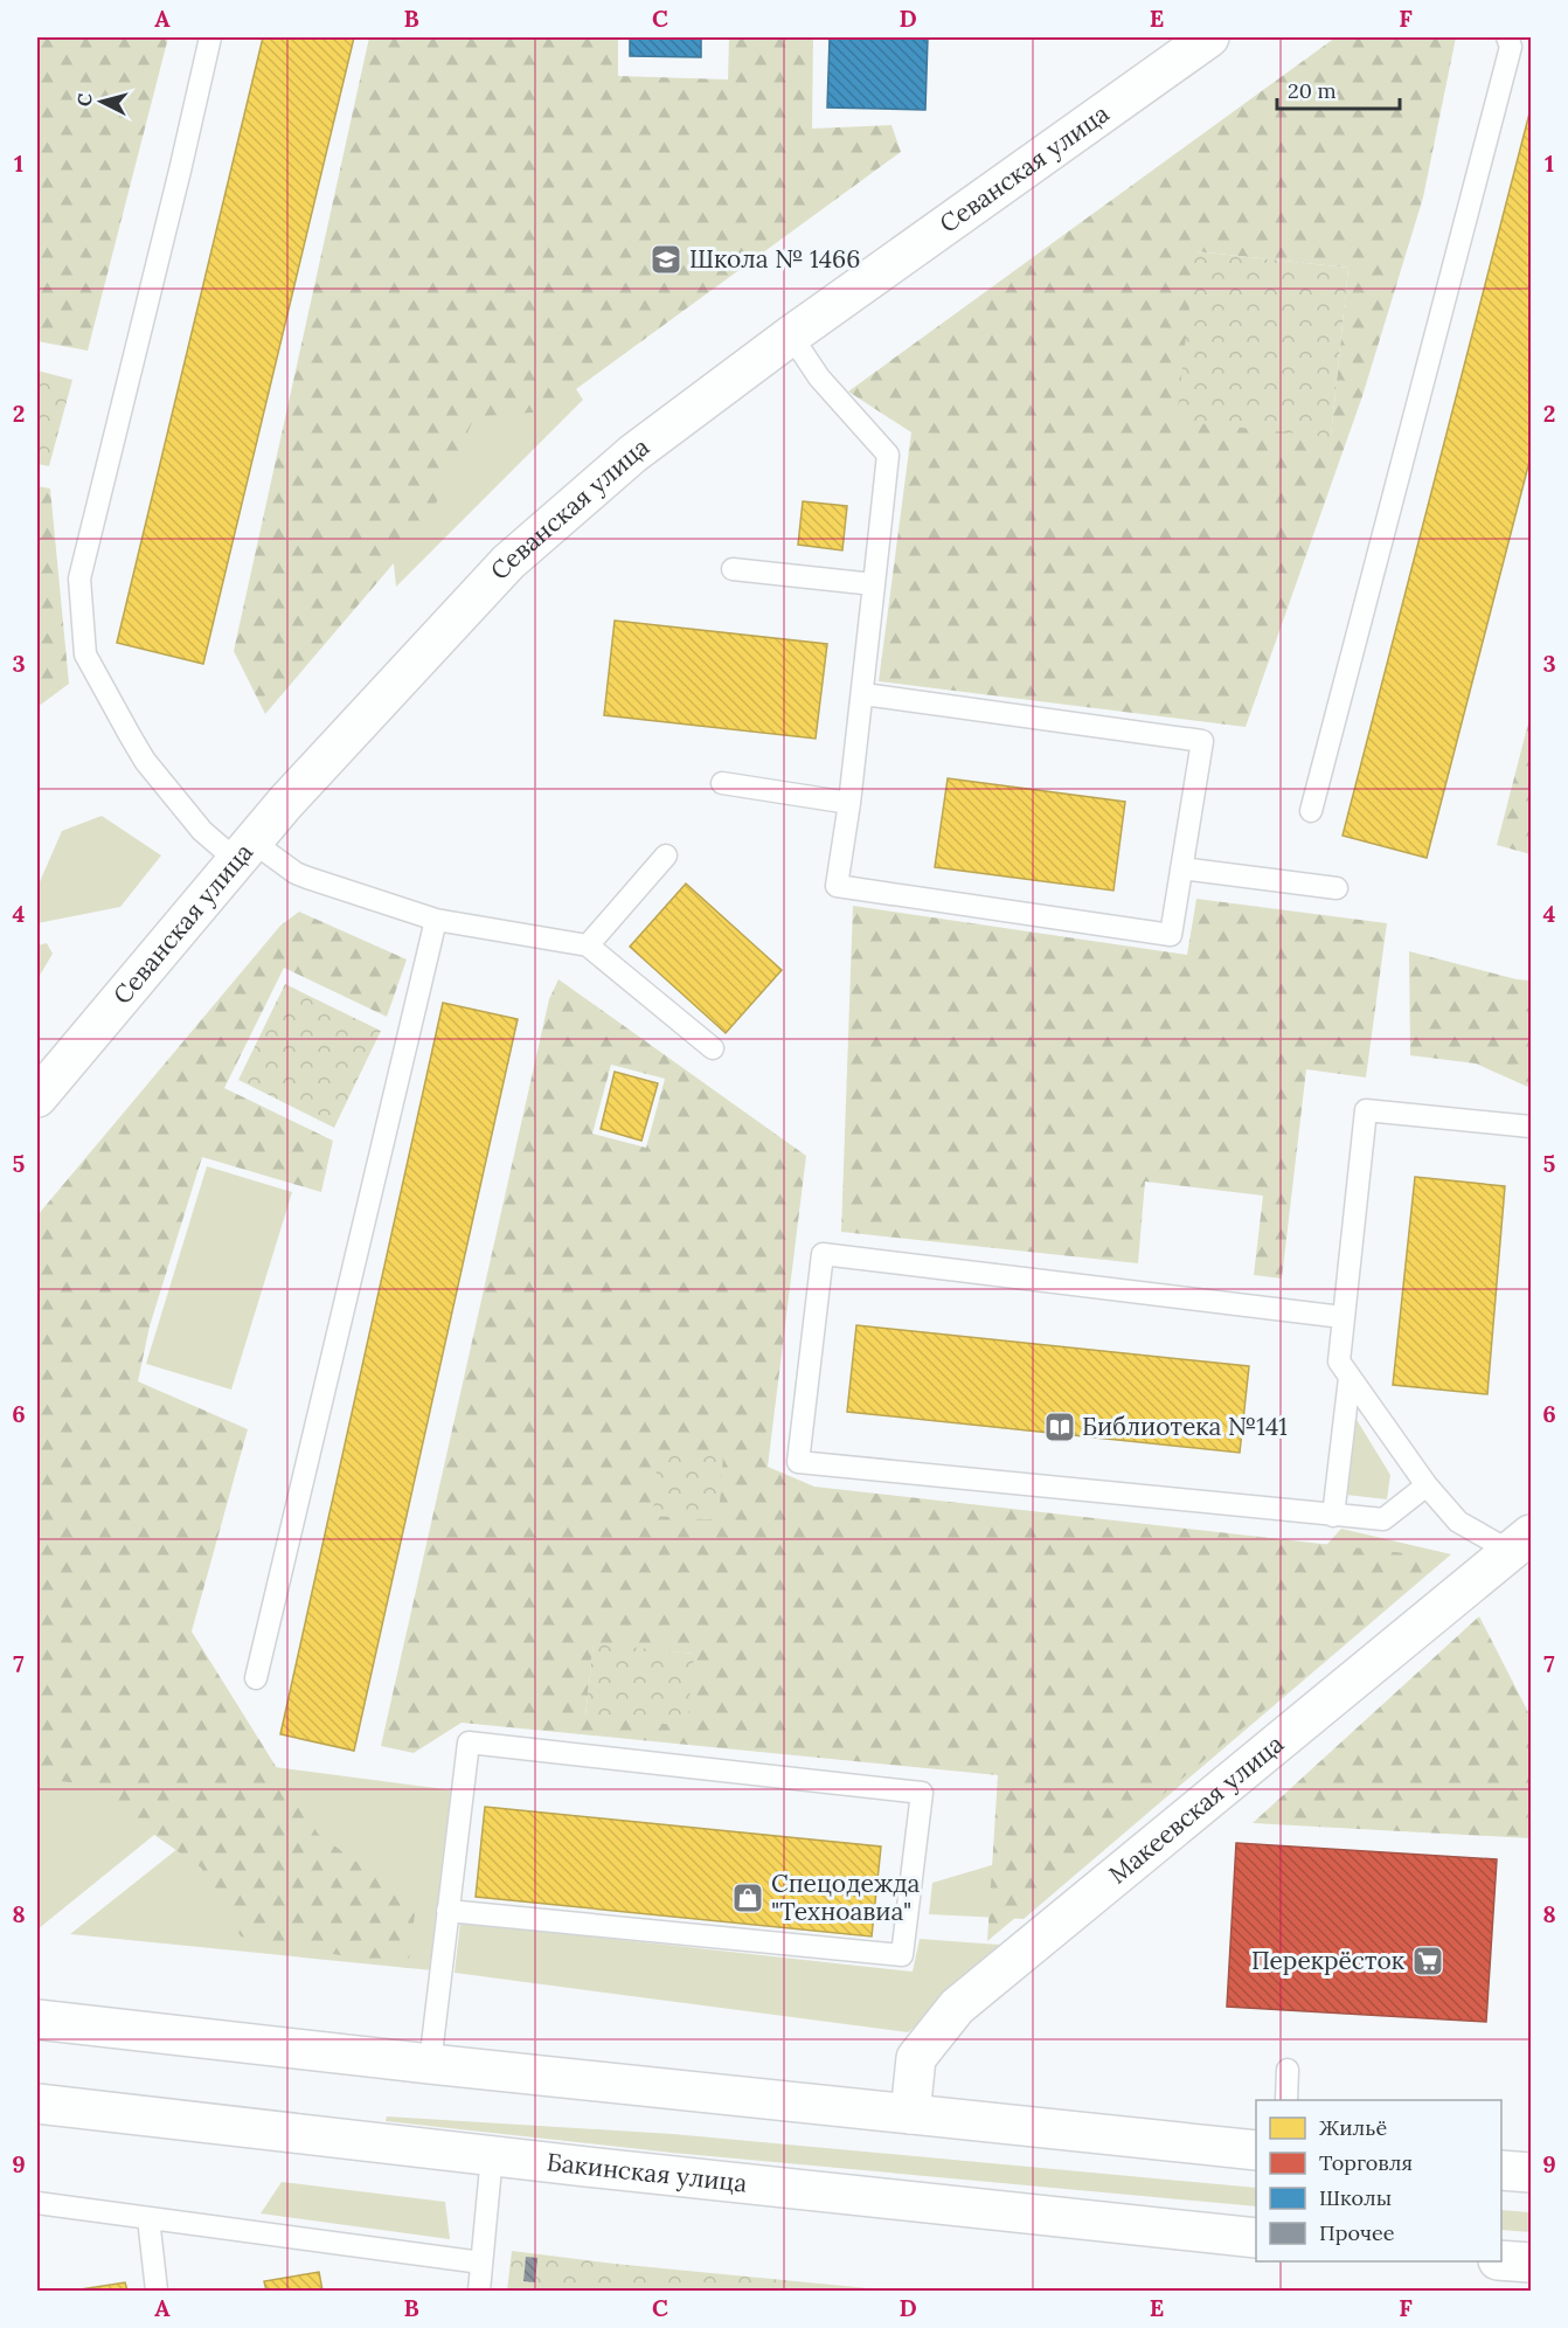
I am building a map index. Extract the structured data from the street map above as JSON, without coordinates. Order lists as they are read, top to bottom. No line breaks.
{"streets":{"main road":["Севанская улица","Макеевская улица","Бакинская улица"]},"places":{"school or university":["Школа № 1466"],"library":["Библиотека №141"],"shop":["Спецодежда \"Техноавиа\""],"supermarket":["Перекрёсток"]},"legend":["Жильё","Торговля","Школы","Прочее"],"scale_bar":"20 m","north":"left","grid":{"columns":["A","B","C","D","E","F"],"rows":["1","2","3","4","5","6","7","8","9"]}}
